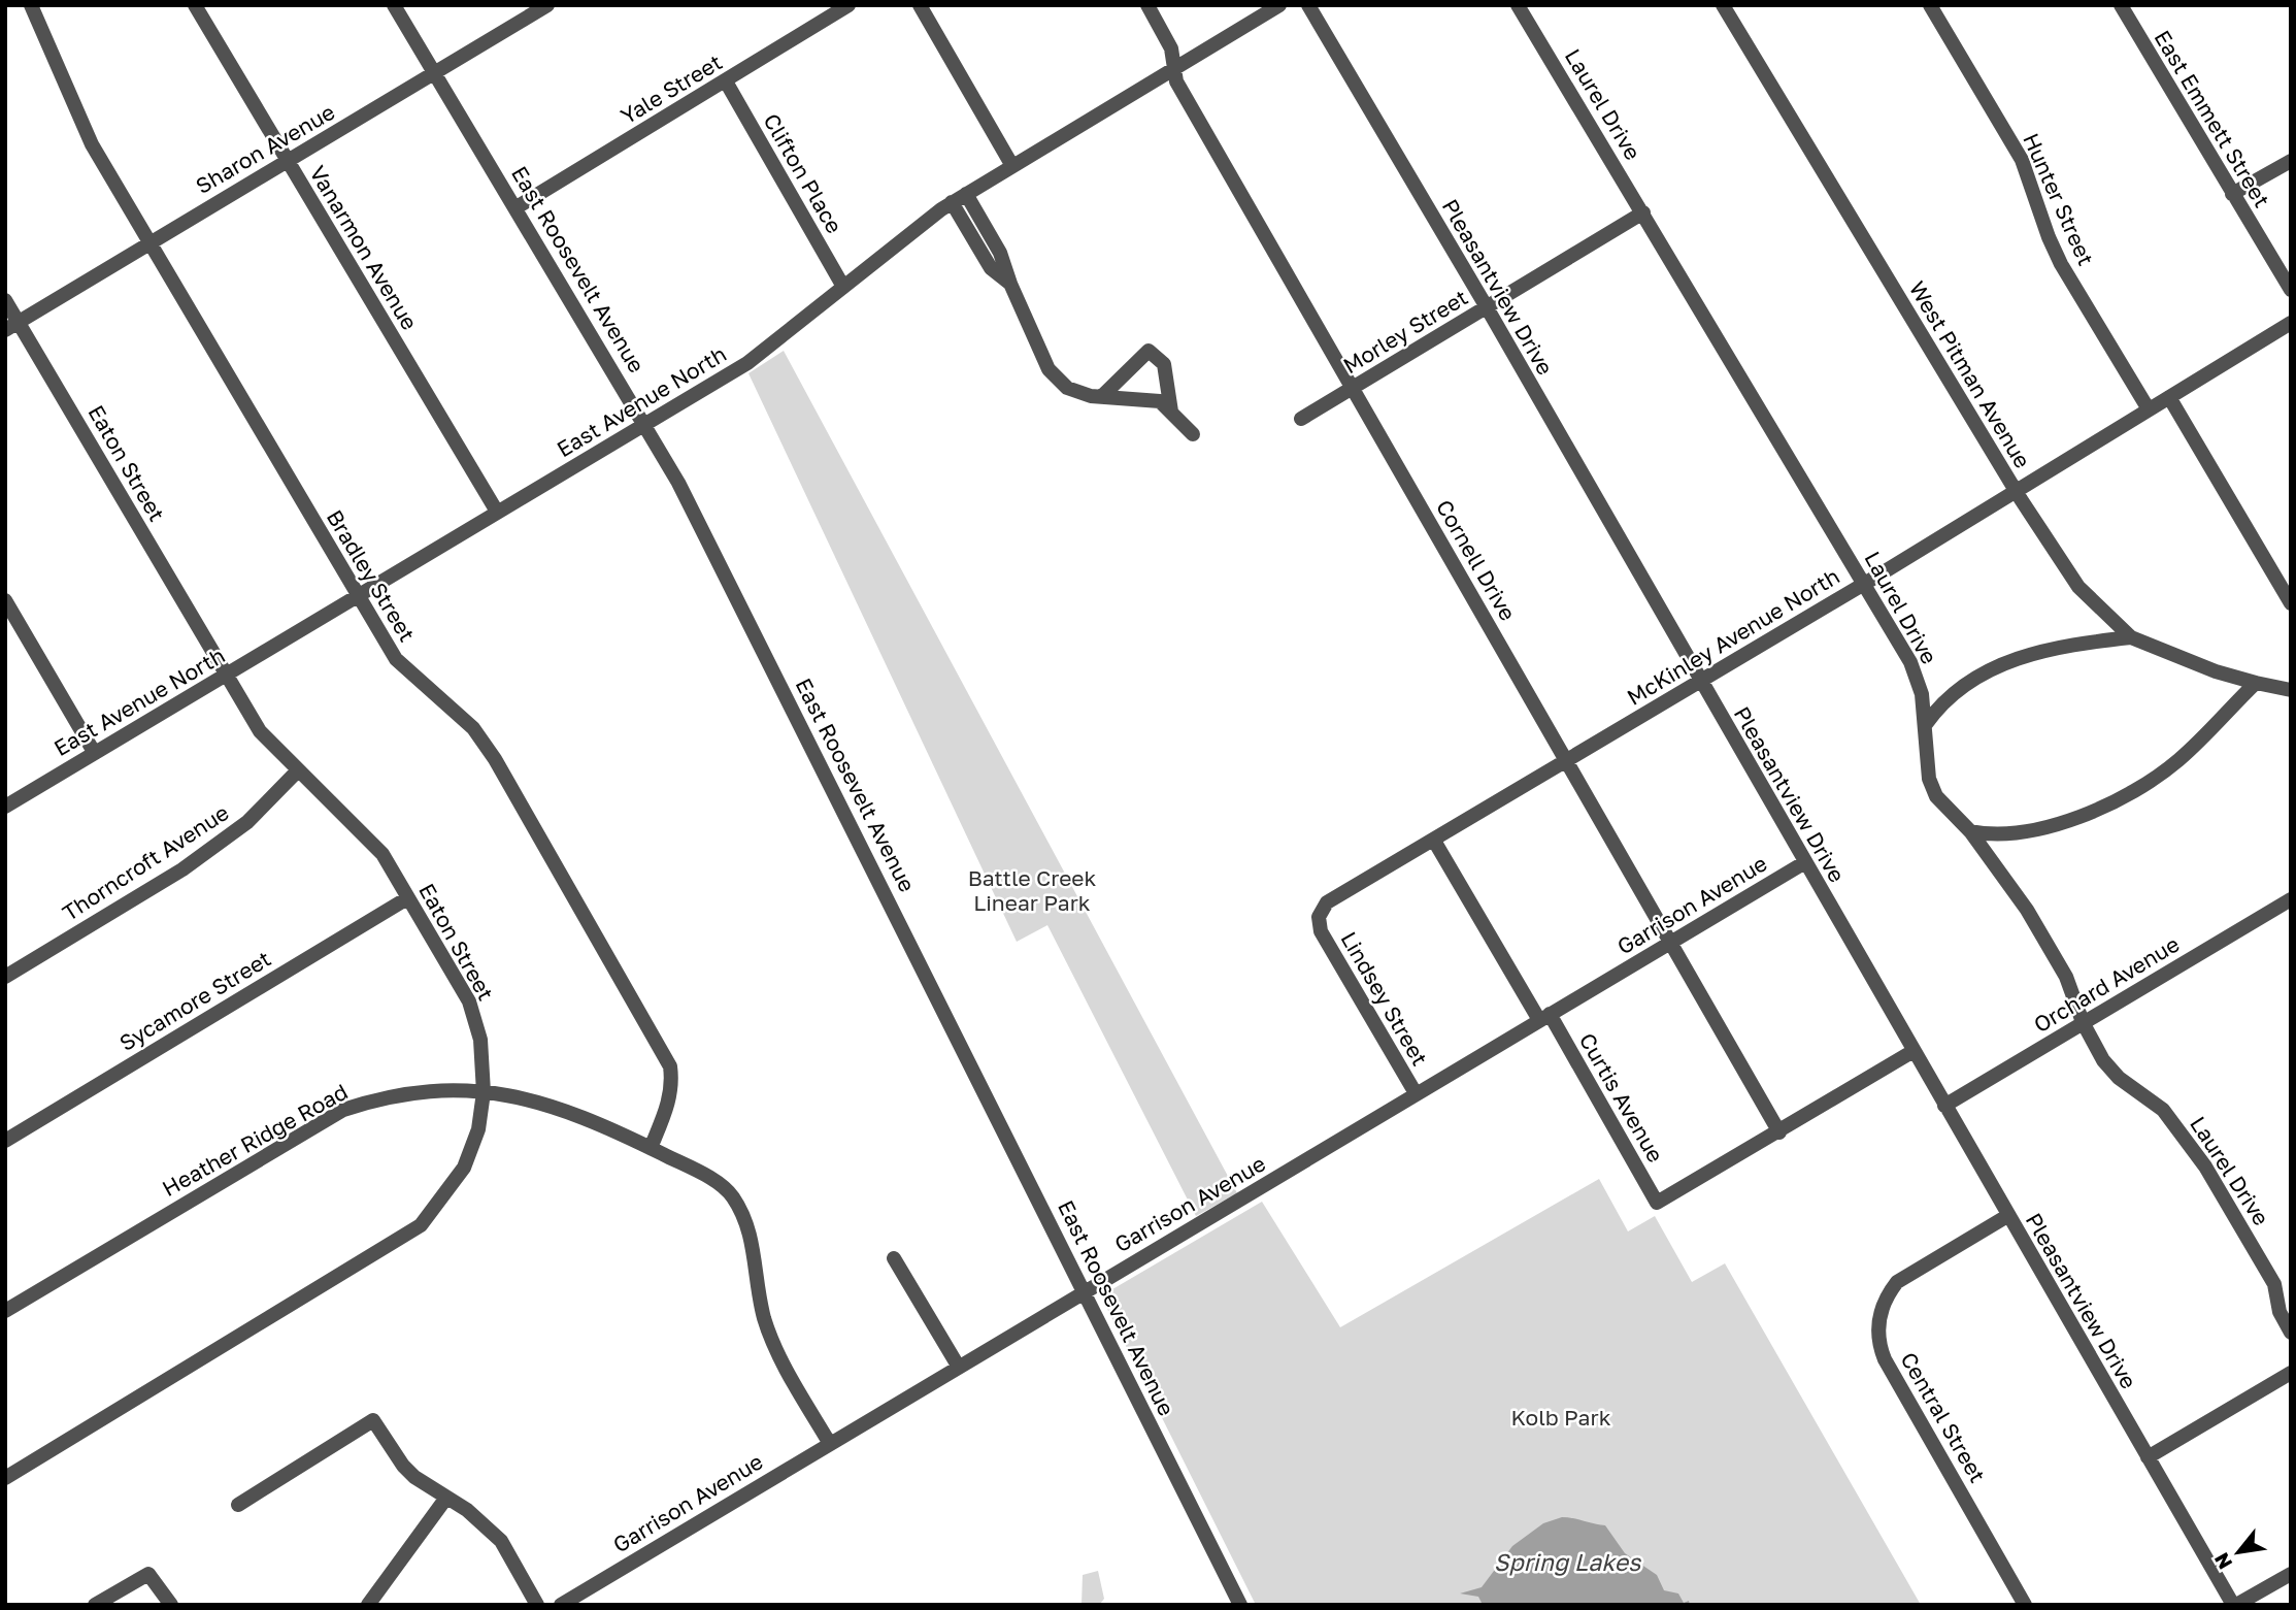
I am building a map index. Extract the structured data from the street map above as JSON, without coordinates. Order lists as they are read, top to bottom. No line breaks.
{"streets":{"street":["Yale Street","Laurel Drive","East Emmett Street","Sharon Avenue","Clifton Place","Hunter Street","Vanarmon Avenue","East Roosevelt Avenue","Pleasantview Drive","Morley Street","West Pitman Avenue","East Avenue North","Eaton Street","Cornell Drive","Bradley Street","McKinley Avenue North","Thorncroft Avenue","Garrison Avenue","Orchard Avenue","Lindsey Street","Sycamore Street","Curtis Avenue","Heather Ridge Road","Central Street"]},"crossings":[["Yale Street","Clifton Place"],["Yale Street","East Roosevelt Avenue"],["Laurel Drive","Morley Street"],["Laurel Drive","McKinley Avenue North"],["Laurel Drive","Orchard Avenue"],["Sharon Avenue","Vanarmon Avenue"],["Sharon Avenue","East Roosevelt Avenue"],["Sharon Avenue","Eaton Street"],["Sharon Avenue","Bradley Street"],["Clifton Place","East Avenue North"],["Hunter Street","McKinley Avenue North"],["Vanarmon Avenue","East Avenue North"],["East Roosevelt Avenue","East Avenue North"],["East Roosevelt Avenue","Garrison Avenue"],["Pleasantview Drive","Morley Street"],["Pleasantview Drive","McKinley Avenue North"],["Pleasantview Drive","Garrison Avenue"],["Pleasantview Drive","Orchard Avenue"],["Pleasantview Drive","Central Street"],["Morley Street","Cornell Drive"],["West Pitman Avenue","McKinley Avenue North"],["East Avenue North","Eaton Street"],["East Avenue North","Cornell Drive"],["East Avenue North","Bradley Street"],["Eaton Street","Thorncroft Avenue"],["Eaton Street","Sycamore Street"],["Eaton Street","Heather Ridge Road"],["Cornell Drive","McKinley Avenue North"],["Cornell Drive","Garrison Avenue"],["Cornell Drive","Curtis Avenue"],["Bradley Street","Heather Ridge Road"],["McKinley Avenue North","Lindsey Street"],["McKinley Avenue North","Curtis Avenue"],["Garrison Avenue","Lindsey Street"],["Garrison Avenue","Curtis Avenue"],["Garrison Avenue","Heather Ridge Road"]],"water":["Spring Lakes"],"parks":["Battle Creek Linear Park","Kolb Park"],"north":"bottom left"}
